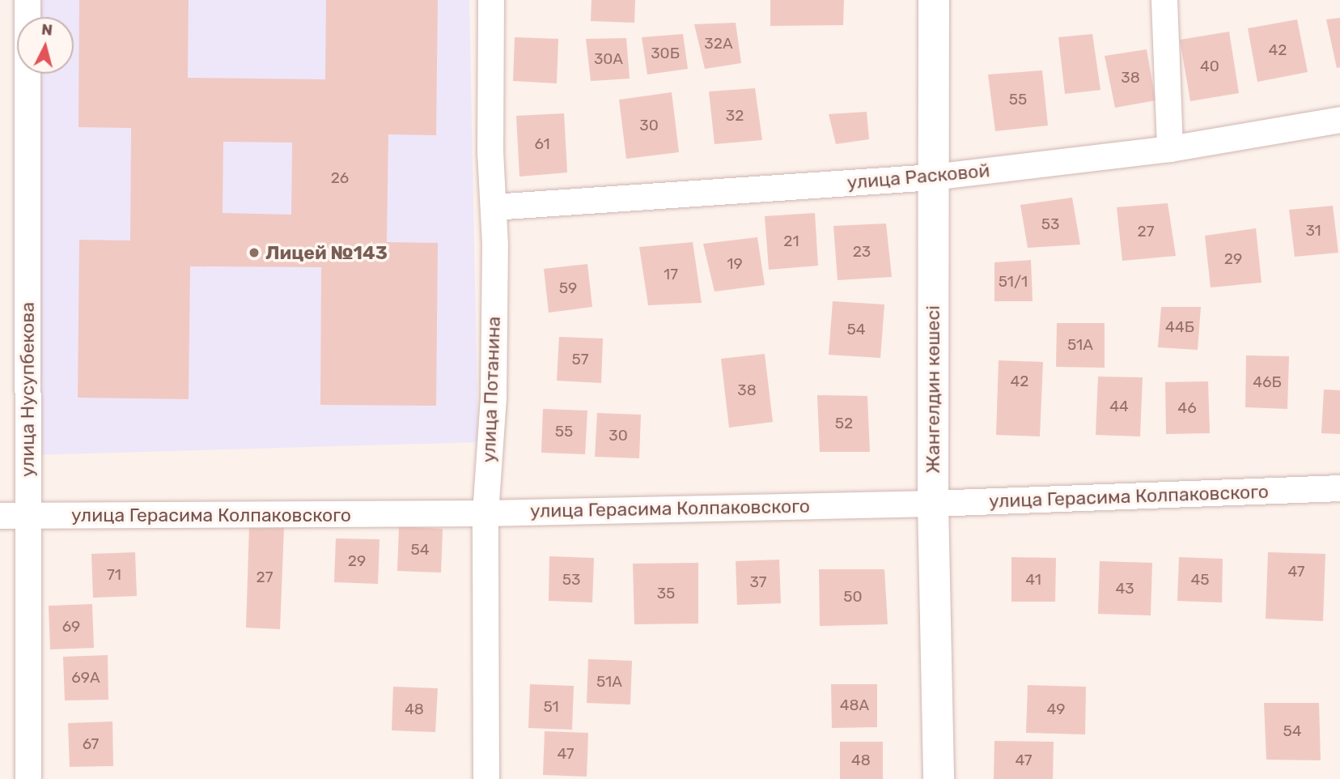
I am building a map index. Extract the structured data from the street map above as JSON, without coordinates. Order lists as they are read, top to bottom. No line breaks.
{"streets":{"main road":["Жангелдин көшесі"],"street":["улица Расковой","улица Нусупбекова","улица Потанина","улица Герасима Колпаковского"]},"crossings":[["улица Расковой","улица Потанина"],["улица Расковой","Жангелдин көшесі"],["улица Нусупбекова","улица Герасима Колпаковского"],["улица Потанина","улица Герасима Колпаковского"],["Жангелдин көшесі","улица Герасима Колпаковского"]],"places":["Лицей №143"],"house_numbers":["32А","42","30Б","30А","40","38","55","32","30","61","26","53","31","27","21","23","29","19","17","51/1","59","44Б","54","51А","57","42","46Б","38","44","46","52","55","30","54","29","47","71","27","53","41","45","37","43","35","50","69","69А","51А","48А","51","48","49","54","67","47","48","47"],"north":"top"}
